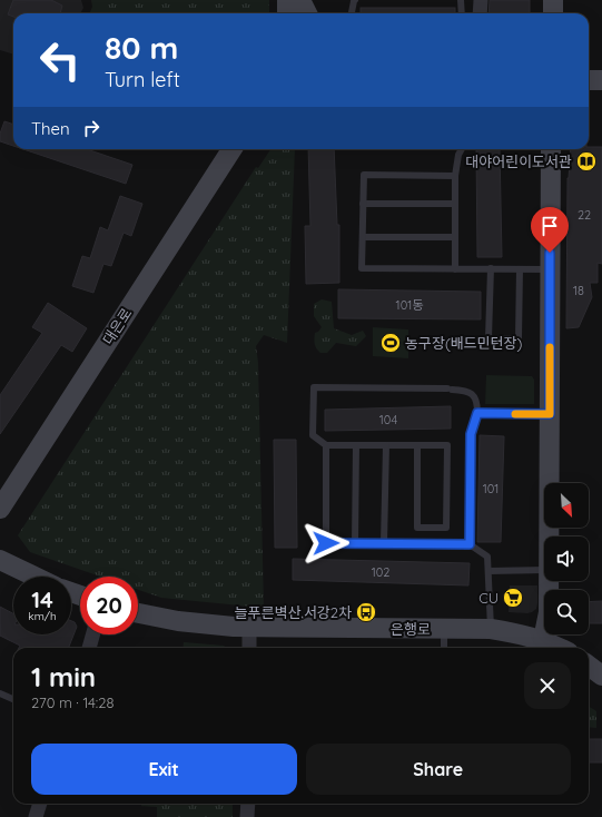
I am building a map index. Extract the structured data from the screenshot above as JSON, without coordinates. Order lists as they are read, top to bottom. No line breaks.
{"streets":{"street":["대은로","은행로"]},"places":{"library":["대야어린이도서관"],"sports":["농구장(배드민턴장)"],"supermarket":["CU"],"bus stop":["늘푸른벽산.서강2차"]},"house_numbers":["22","18","101동","104","101","102"],"north":"bottom right","page":{"turn":["80 m","Turn left"],"then":"Then","speed":"14 km/h","limit":"20","heading":["1 min","270 m · 14:28"],"buttons":["Exit","Share"]}}
